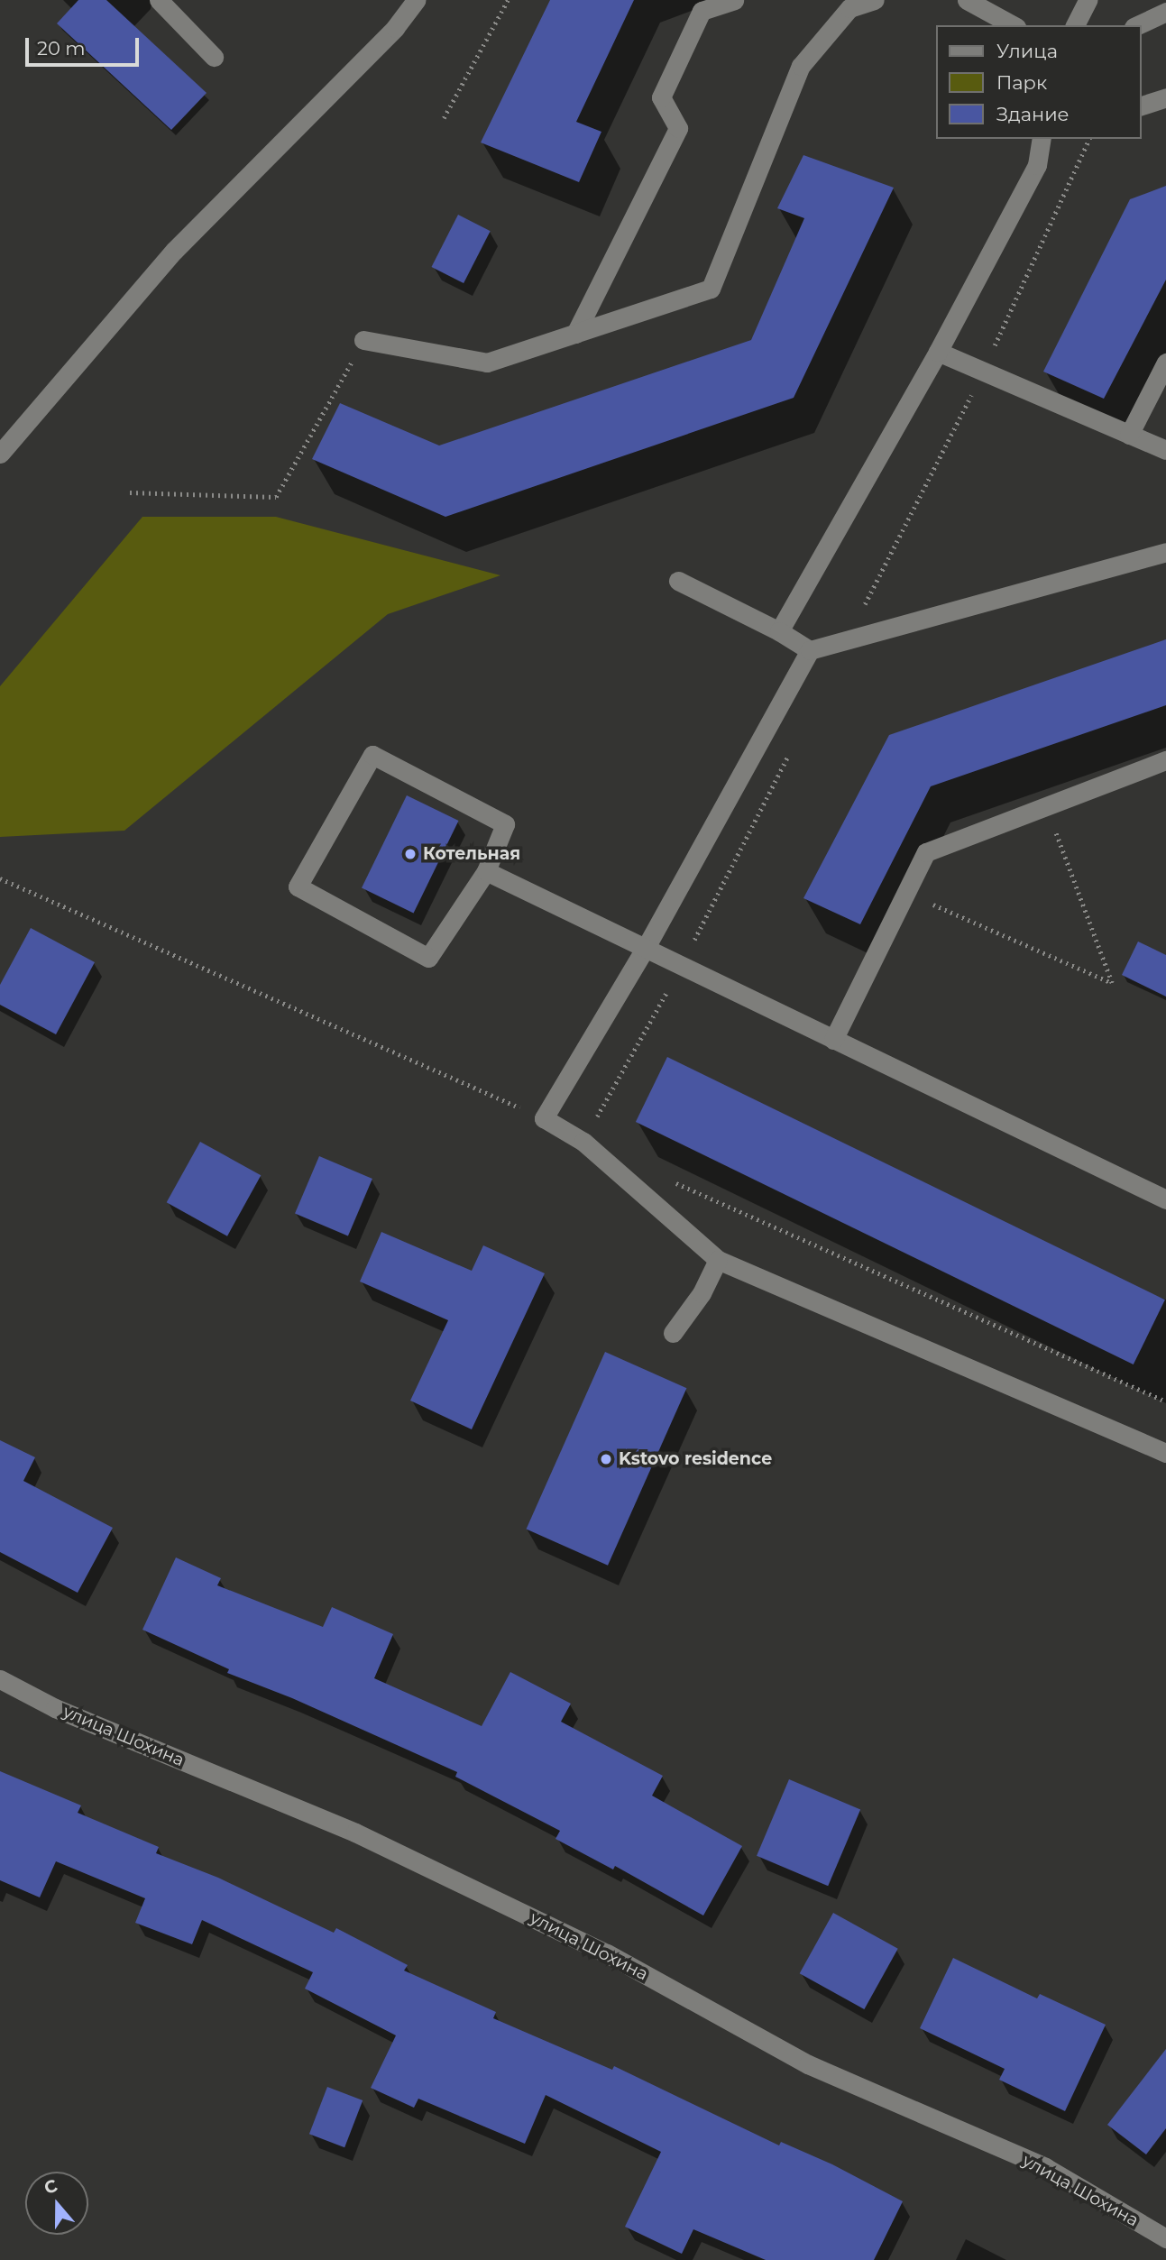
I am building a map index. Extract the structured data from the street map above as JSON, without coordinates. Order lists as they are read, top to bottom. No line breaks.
{"streets":{"street":["улица Шохина"]},"places":["Котельная","Kstovo residence"],"legend":["Улица","Парк","Здание"],"scale_bar":"20 m","north":"top"}
